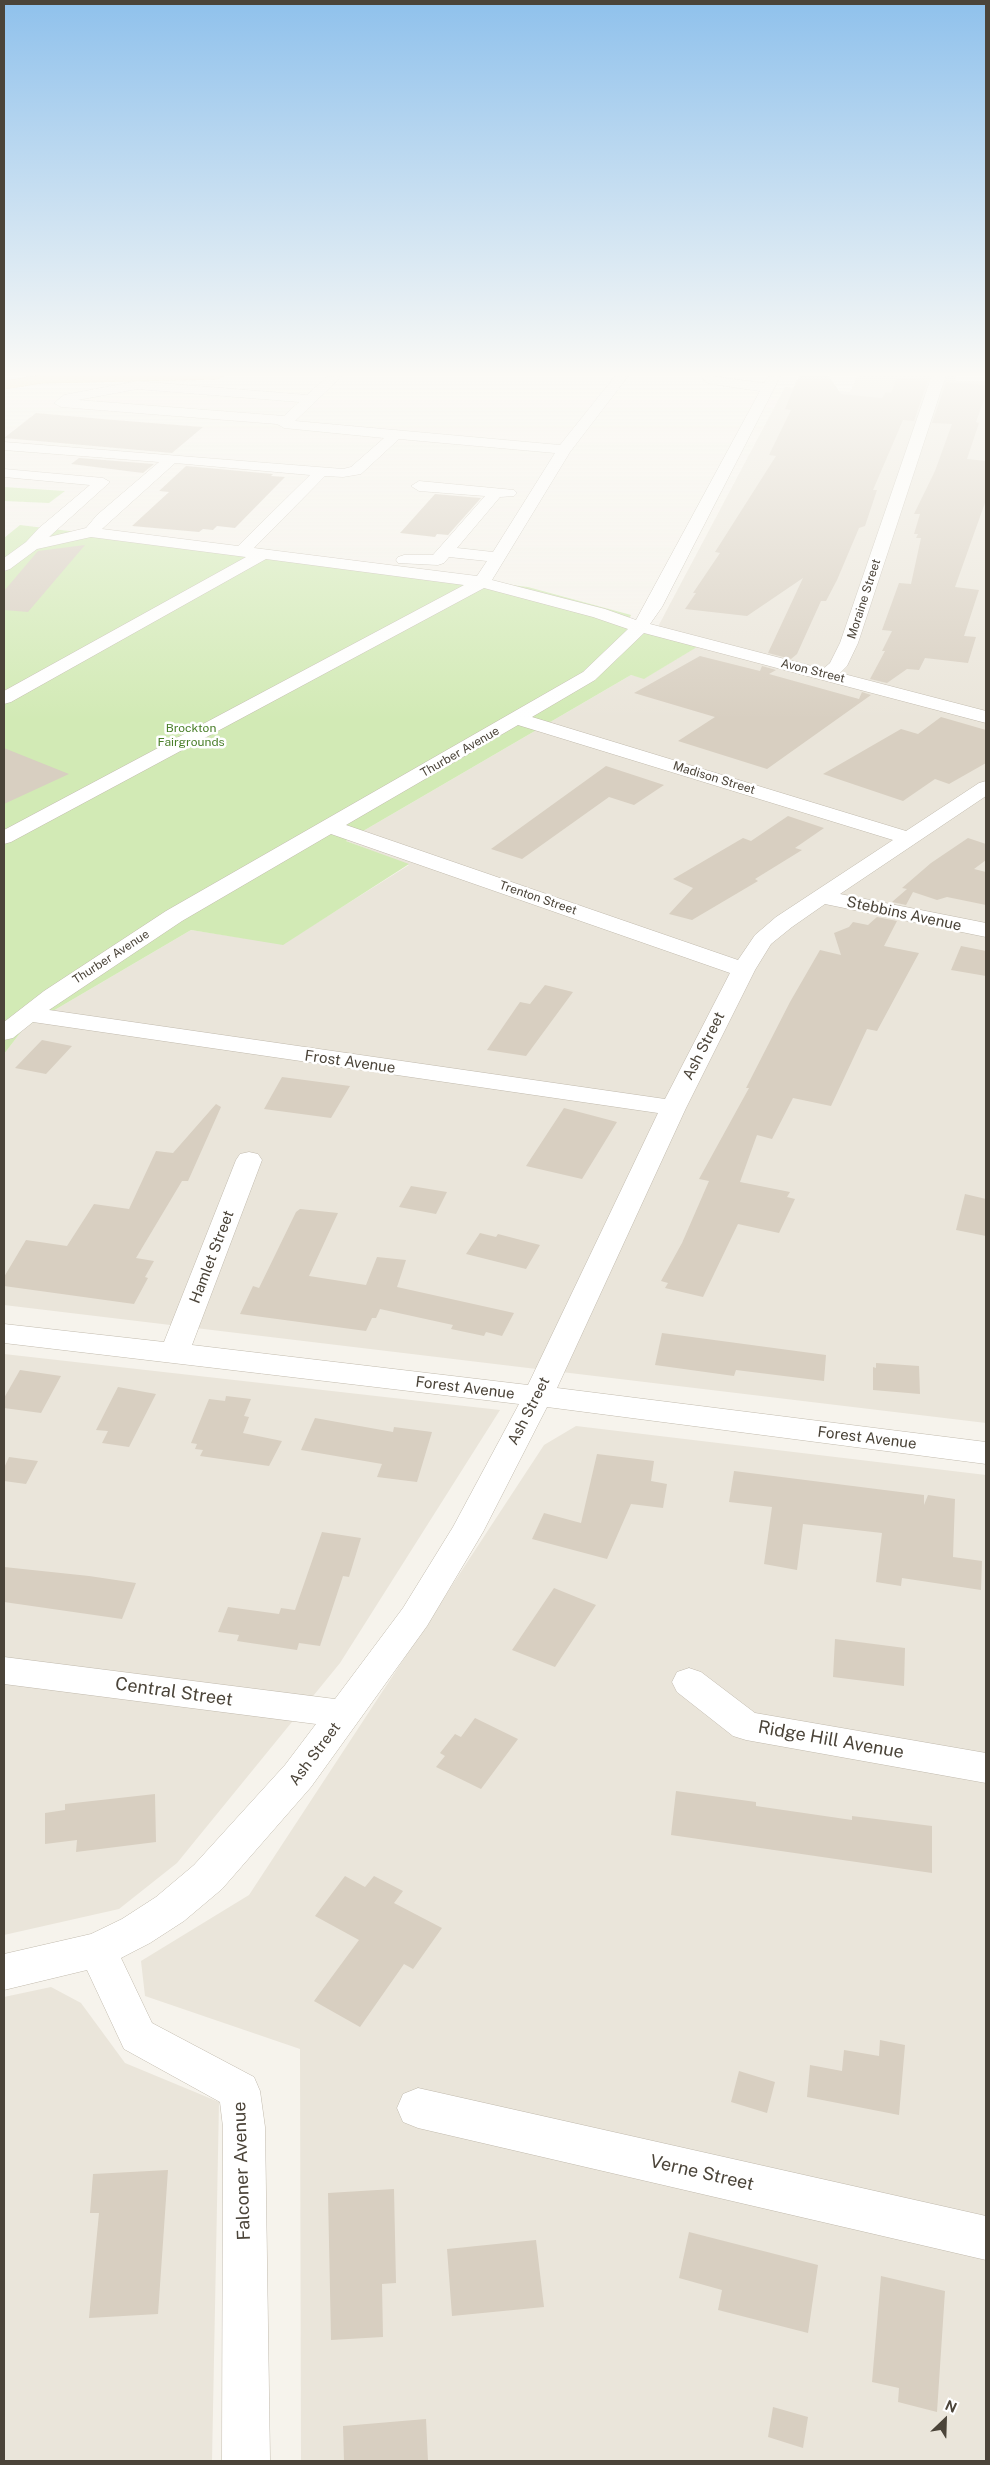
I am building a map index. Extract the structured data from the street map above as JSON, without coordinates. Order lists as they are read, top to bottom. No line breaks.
{"streets":{"street":["Moraine Street","Avon Street","Thurber Avenue","Madison Street","Trenton Street","Stebbins Avenue","Ash Street","Frost Avenue","Hamlet Street","Forest Avenue","Central Street","Ridge Hill Avenue","Falconer Avenue","Verne Street"]},"crossings":[["Moraine Street","Avon Street"],["Avon Street","Thurber Avenue"],["Thurber Avenue","Madison Street"],["Thurber Avenue","Trenton Street"],["Thurber Avenue","Frost Avenue"],["Madison Street","Ash Street"],["Trenton Street","Ash Street"],["Stebbins Avenue","Ash Street"],["Ash Street","Frost Avenue"],["Ash Street","Forest Avenue"],["Ash Street","Central Street"],["Ash Street","Falconer Avenue"],["Hamlet Street","Forest Avenue"]],"parks":["Brockton Fairgrounds"],"north":"top right"}
